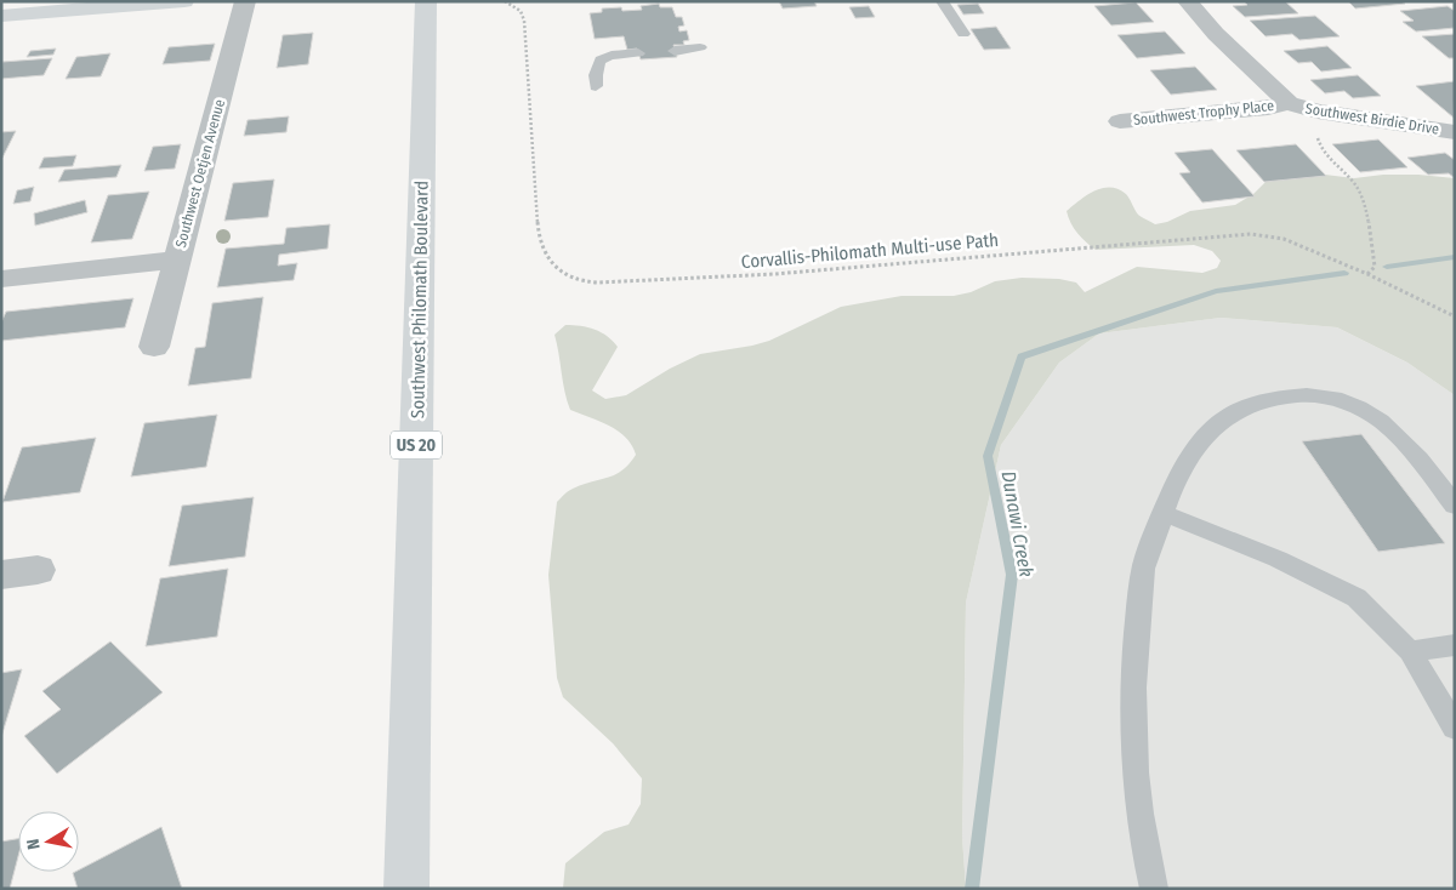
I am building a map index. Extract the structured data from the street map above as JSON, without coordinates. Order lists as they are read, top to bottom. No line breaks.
{"streets":{"main road":["Southwest Philomath Boulevard","US 20"],"street":["Southwest Trophy Place","Southwest Birdie Drive","Southwest Oetjen Avenue"],"path":["Corvallis-Philomath Multi-use Path"]},"crossings":[["Southwest Trophy Place","Southwest Birdie Drive"]],"water":["Dunawi Creek"],"north":"left"}
